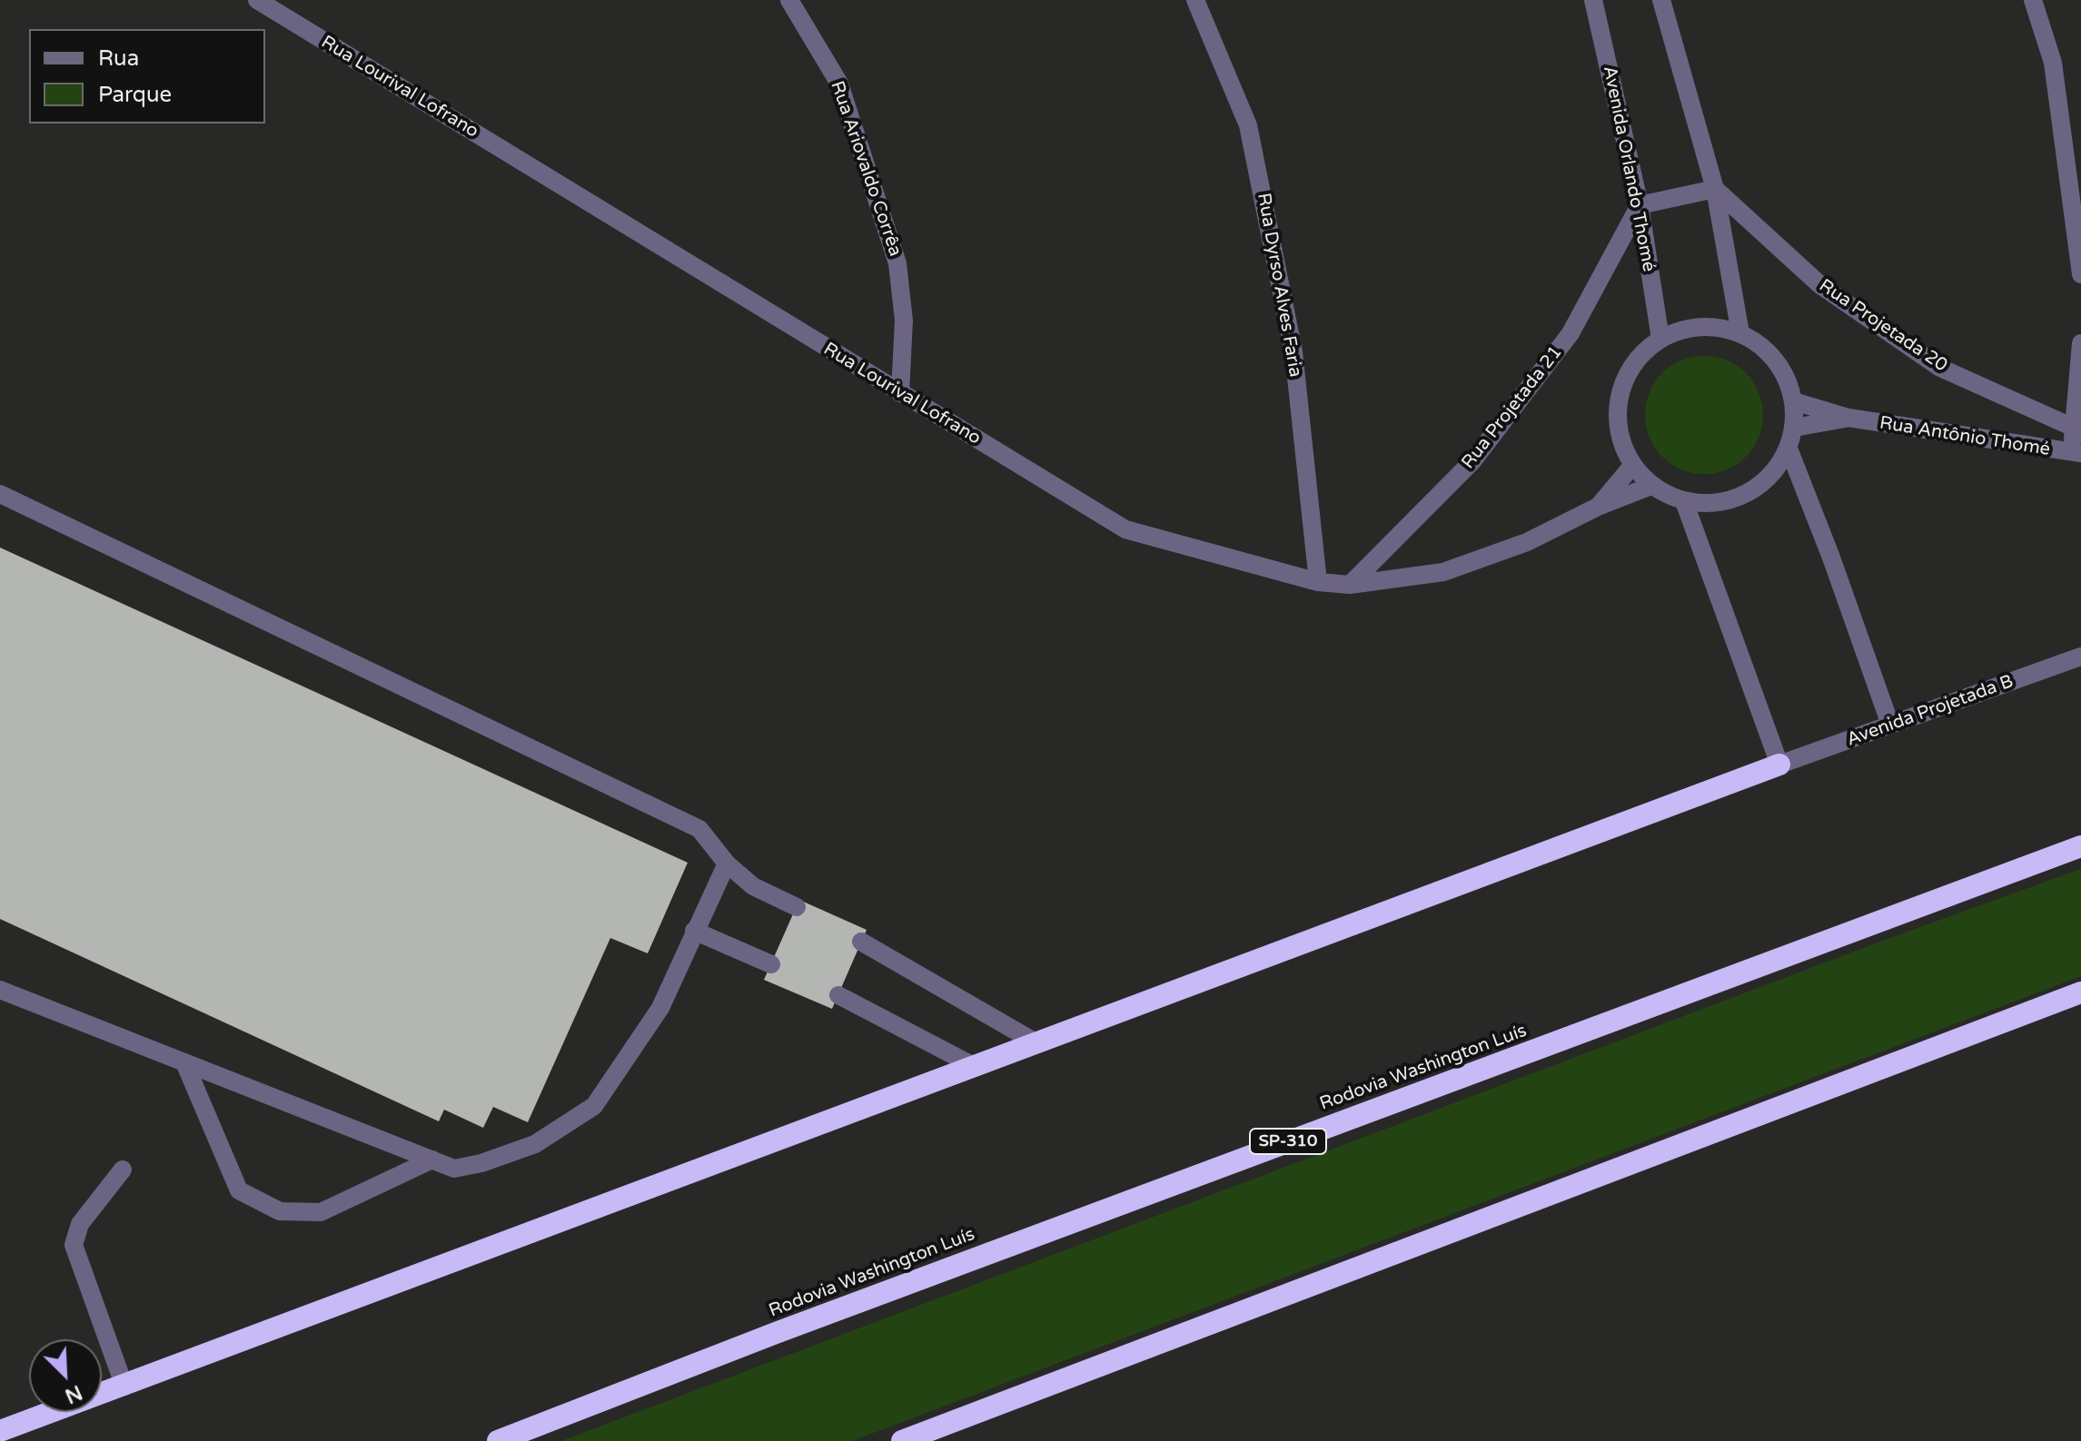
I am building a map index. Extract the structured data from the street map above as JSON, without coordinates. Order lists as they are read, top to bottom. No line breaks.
{"streets":{"highway":["Rodovia Washington Luís","SP-310"],"street":["Rua Lourival Lofrano","Rua Ariovaldo Corrêa","Avenida Orlando Thomé","Rua Dyrso Alves Faria","Rua Projetada 20","Rua Projetada 21","Rua Antônio Thomé","Avenida Projetada B"]},"crossings":[["Rua Lourival Lofrano","Rua Ariovaldo Corrêa"],["Rua Lourival Lofrano","Avenida Orlando Thomé"],["Rua Lourival Lofrano","Rua Dyrso Alves Faria"],["Rua Lourival Lofrano","Rua Projetada 21"],["Rua Lourival Lofrano","Rua Antônio Thomé"],["Avenida Orlando Thomé","Rua Projetada 21"],["Avenida Orlando Thomé","Rua Antônio Thomé"]],"legend":["Rua","Parque"],"north":"bottom right"}
